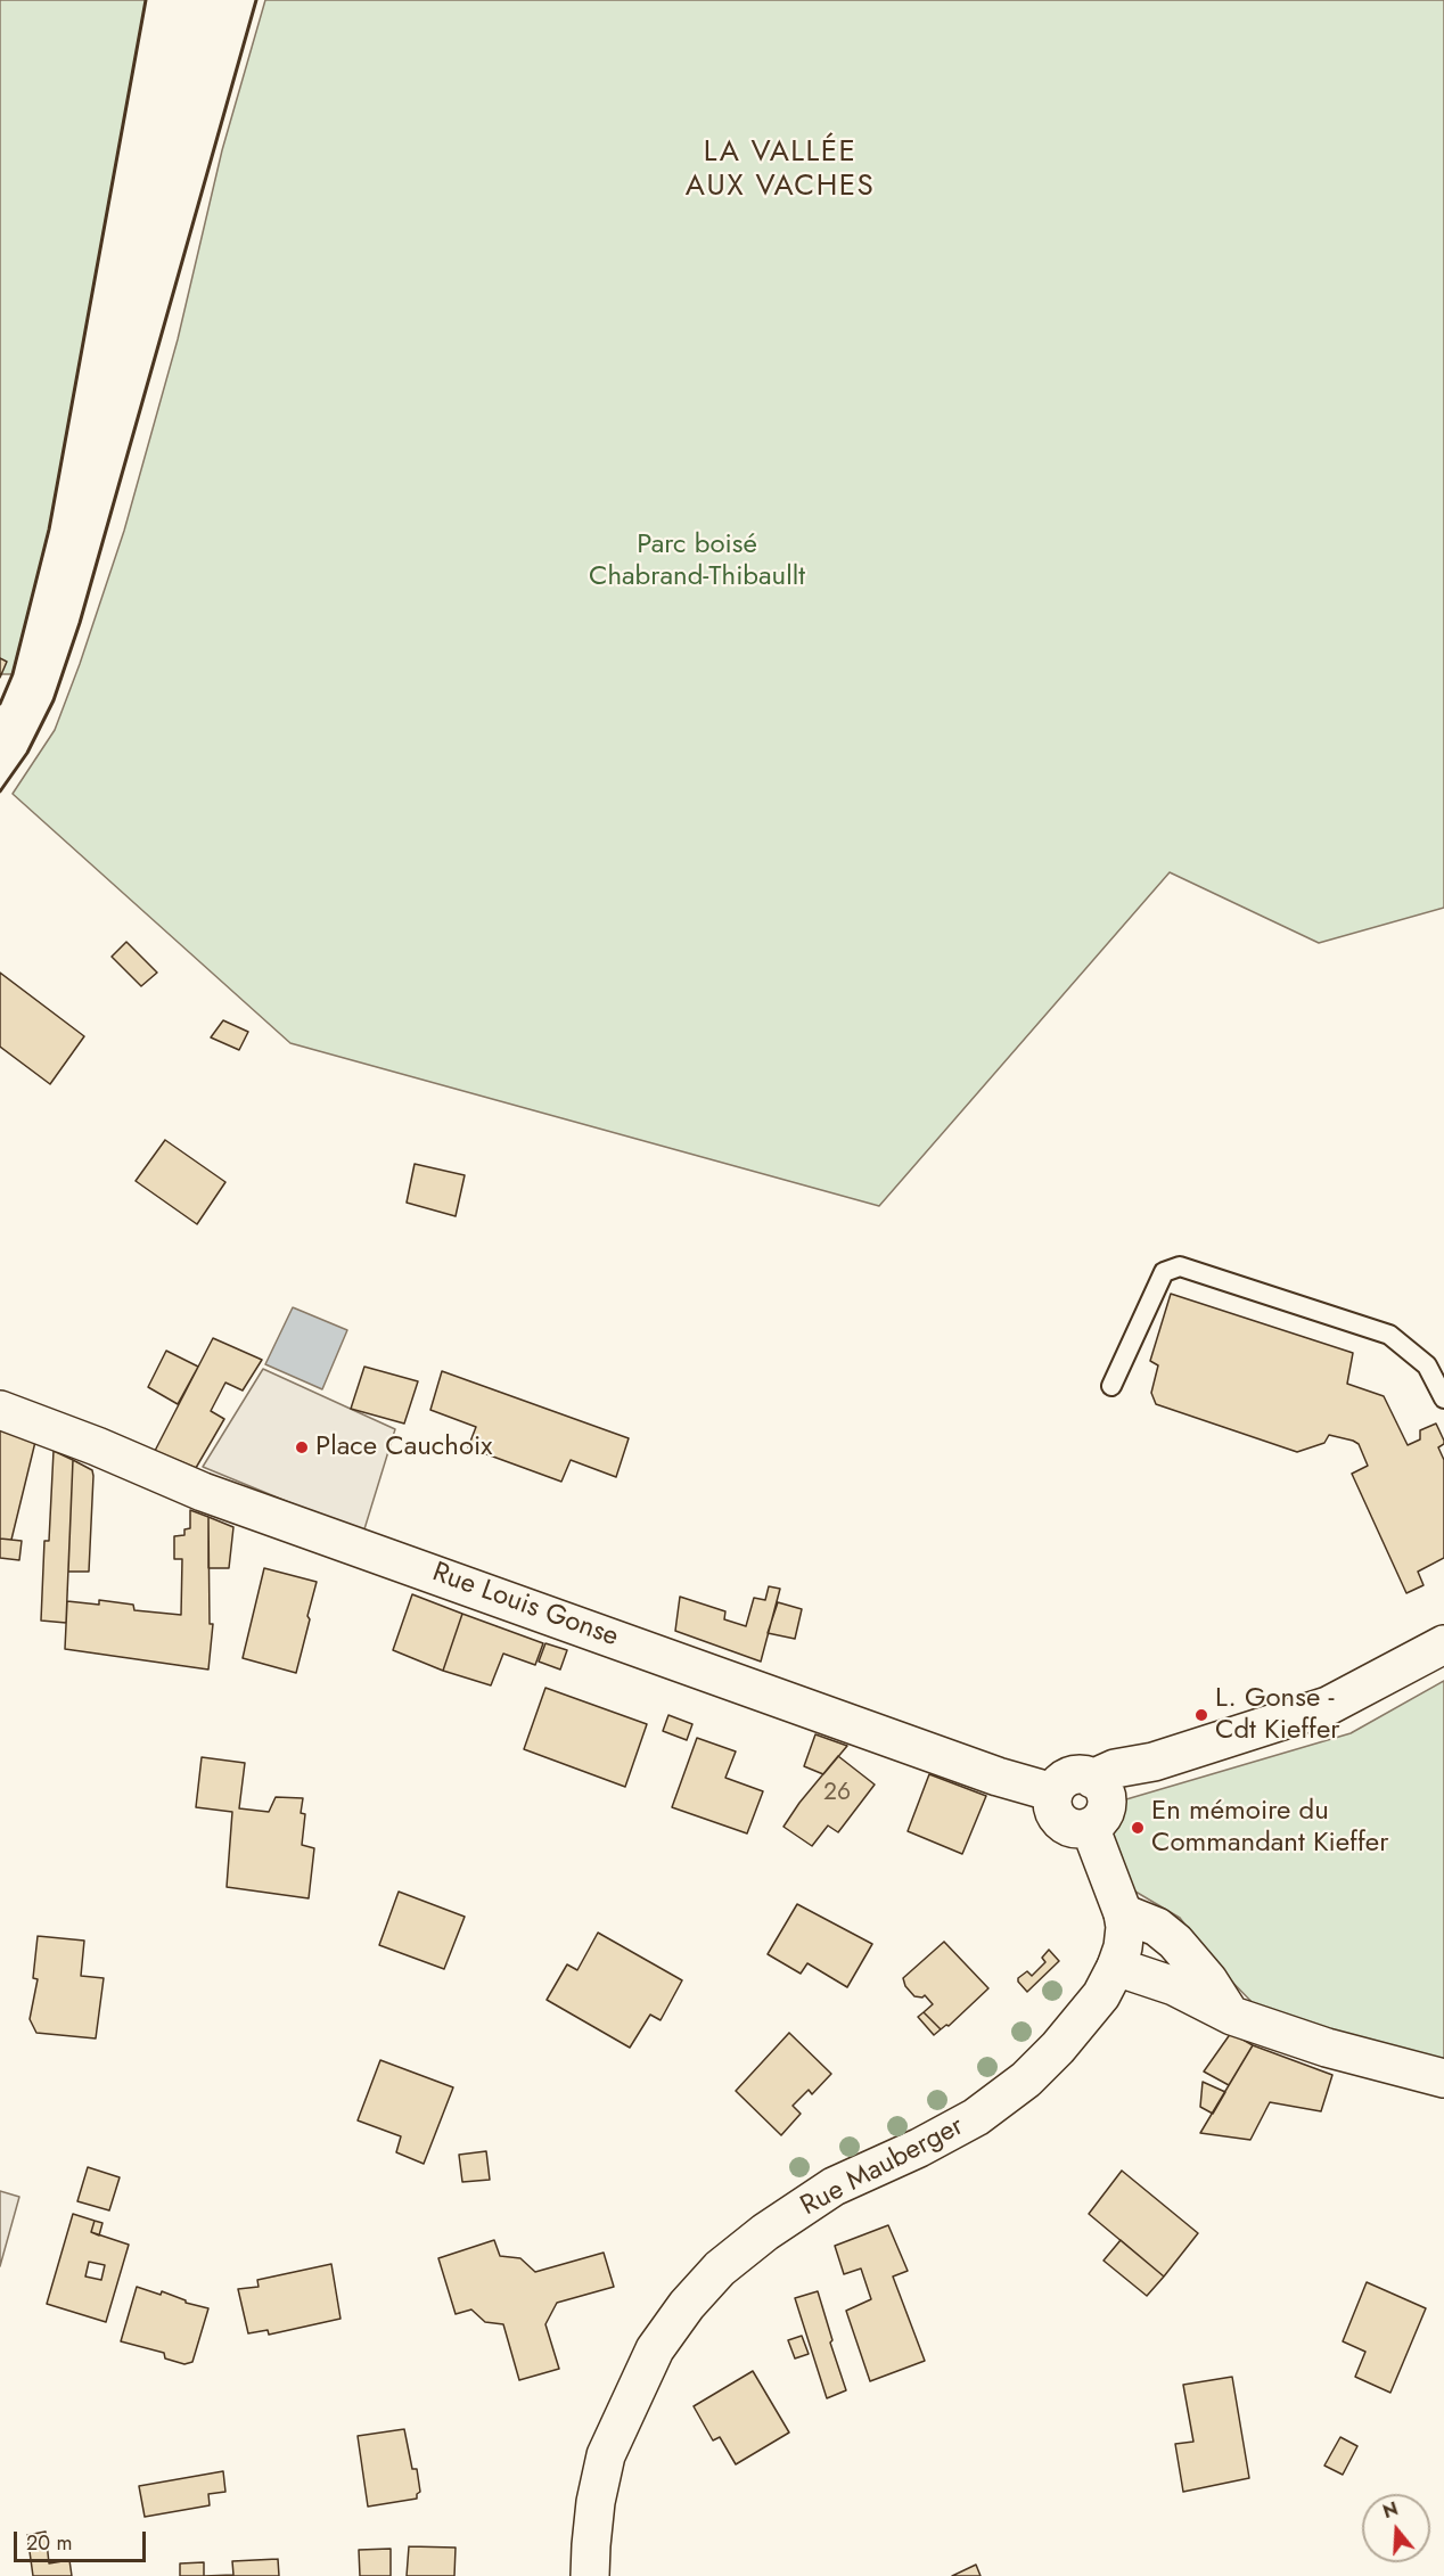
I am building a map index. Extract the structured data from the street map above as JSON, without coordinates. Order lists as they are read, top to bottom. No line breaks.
{"streets":{"street":["Rue Louis Gonse","Rue Mauberger"]},"crossings":[["Rue Louis Gonse","Rue Mauberger"]],"districts":["LA VALLÉE AUX VACHES"],"parks":["Parc boisé Chabrand-Thibaullt"],"places":["Place Cauchoix","L. Gonse - Cdt Kieffer","En mémoire du Commandant Kieffer"],"house_numbers":["26"],"scale_bar":"20 m","north":"top"}
